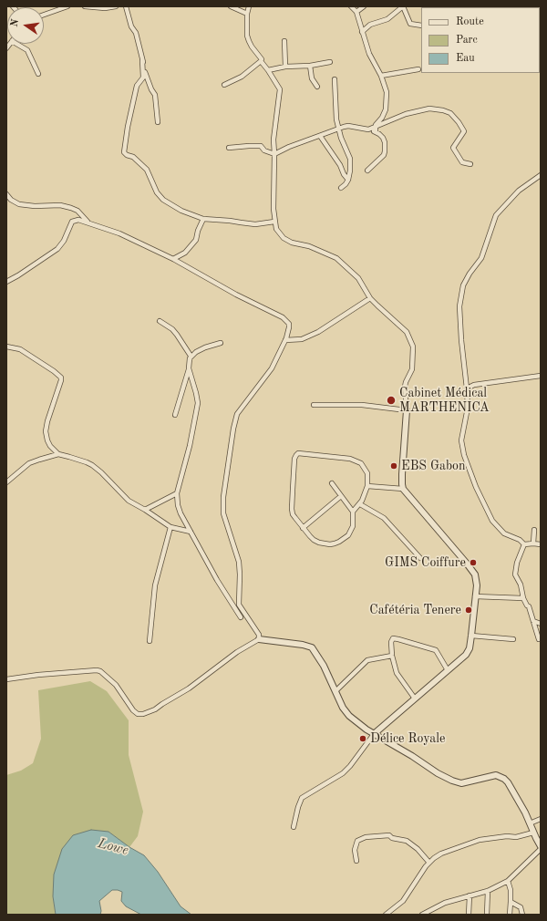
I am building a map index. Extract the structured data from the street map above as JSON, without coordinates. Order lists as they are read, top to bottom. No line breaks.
{"water":["Lowe"],"places":["Cabinet Médical MARTHENICA","EBS Gabon","GIMS Coiffure","Cafétéria Tenere","Délice Royale"],"legend":["Route","Parc","Eau"],"north":"left"}
